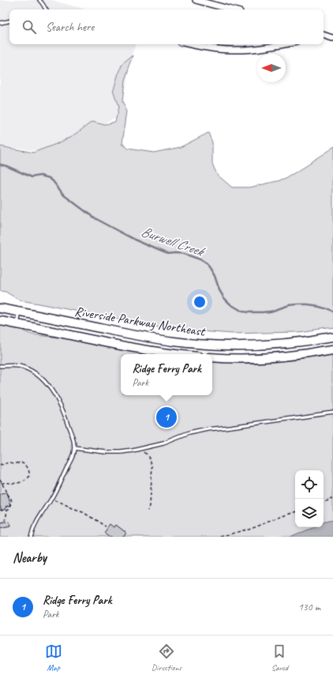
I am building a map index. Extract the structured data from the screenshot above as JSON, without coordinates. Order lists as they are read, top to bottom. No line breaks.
{"streets":{"main road":["Riverside Parkway Northeast"]},"water":["Burwell Creek"],"north":"left","page":{"search":"Search here","popup":["Ridge Ferry Park","Park"],"pins":"1","heading":"Nearby","list":[{"mark":"1","name":"Ridge Ferry Park","note":"Park","value":"130 m"}],"nav":["Map","Directions","Saved"]}}
